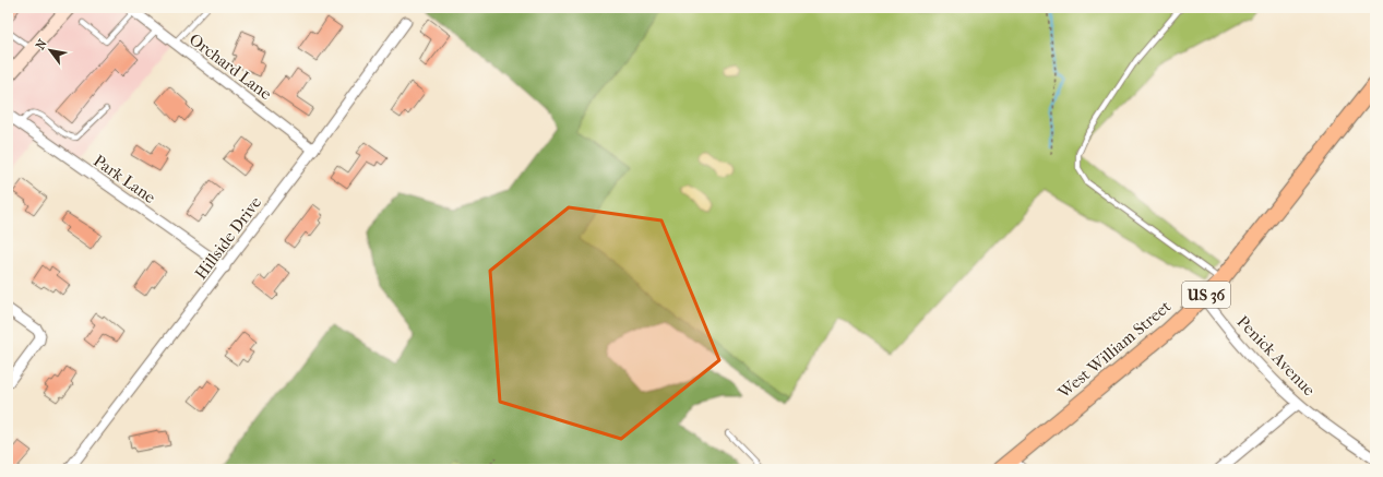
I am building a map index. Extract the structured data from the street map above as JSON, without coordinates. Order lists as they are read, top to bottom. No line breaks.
{"streets":{"highway":["US 36","West William Street"],"street":["Orchard Lane","Park Lane","Hillside Drive","Penick Avenue"]},"crossings":[["Orchard Lane","Hillside Drive"],["Park Lane","Hillside Drive"],["West William Street","Penick Avenue"]],"north":"top left"}
